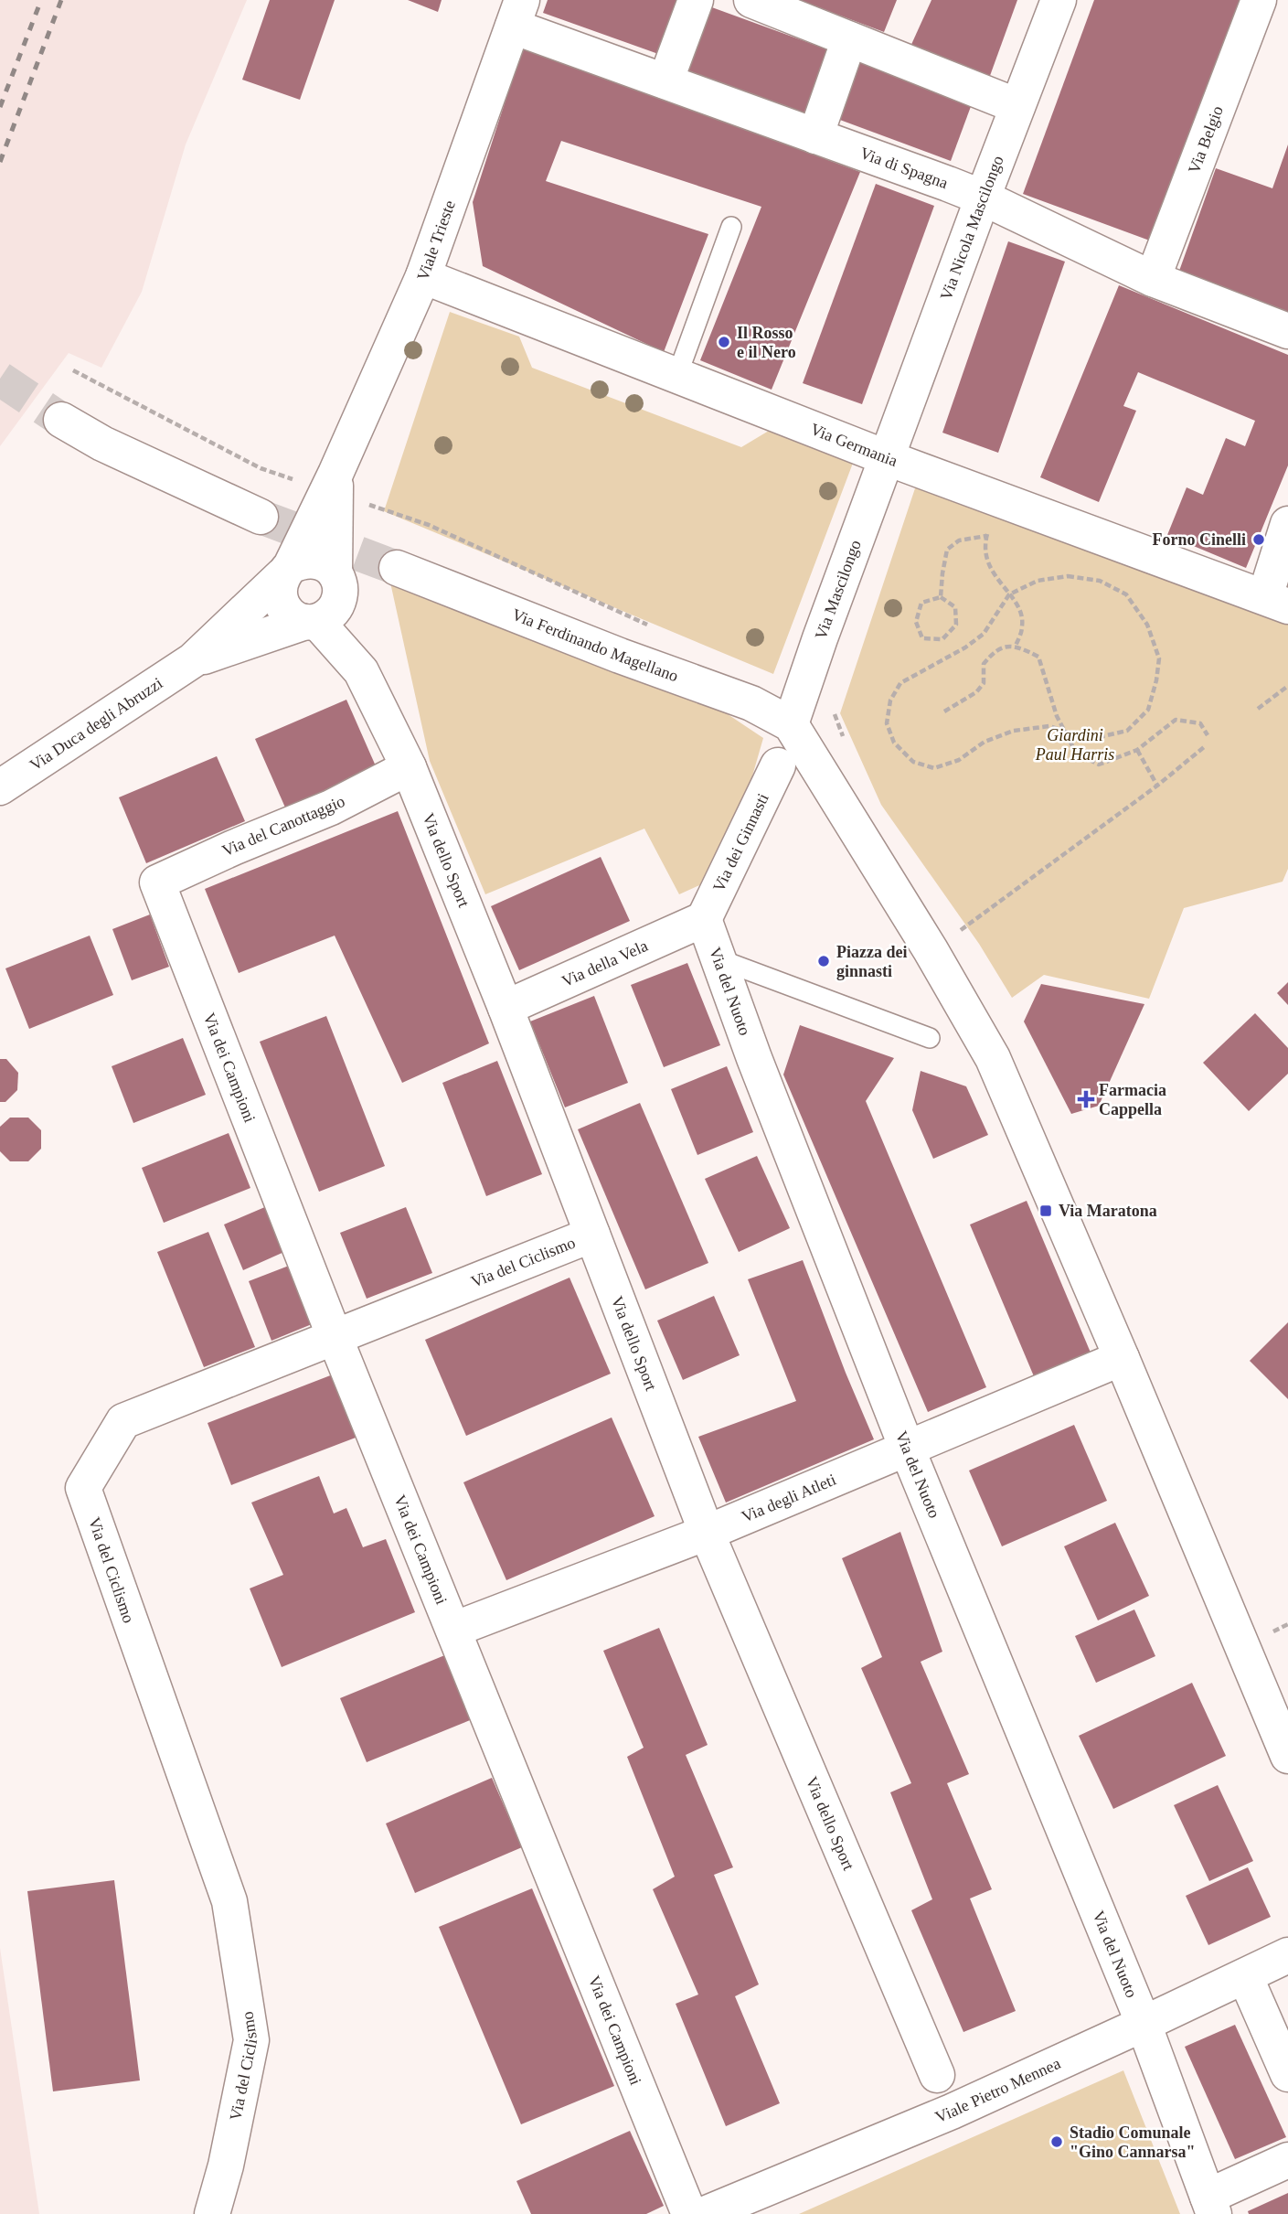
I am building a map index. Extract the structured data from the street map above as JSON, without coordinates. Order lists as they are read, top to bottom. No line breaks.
{"streets":{"street":["Via Belgio","Via di Spagna","Via Nicola Mascilongo","Viale Trieste","Via Germania","Via Mascilongo","Via Ferdinando Magellano","Via Duca degli Abruzzi","Via del Canottaggio","Via dei Ginnasti","Via dello Sport","Via della Vela","Via del Nuoto","Via dei Campioni","Via del Ciclismo","Via degli Atleti","Viale Pietro Mennea"]},"crossings":[["Via Belgio","Via di Spagna"],["Via di Spagna","Via Nicola Mascilongo"],["Via di Spagna","Viale Trieste"],["Via Nicola Mascilongo","Via Germania"],["Via Nicola Mascilongo","Via Mascilongo"],["Viale Trieste","Via Germania"],["Viale Trieste","Via Duca degli Abruzzi"],["Viale Trieste","Via dello Sport"],["Via Germania","Via Mascilongo"],["Via Mascilongo","Via Ferdinando Magellano"],["Via Duca degli Abruzzi","Via dello Sport"],["Via del Canottaggio","Via dello Sport"],["Via del Canottaggio","Via dei Campioni"],["Via dei Ginnasti","Via della Vela"],["Via dei Ginnasti","Via del Nuoto"],["Via dello Sport","Via della Vela"],["Via dello Sport","Via del Ciclismo"],["Via dello Sport","Via degli Atleti"],["Via della Vela","Via del Nuoto"],["Via del Nuoto","Via degli Atleti"],["Via del Nuoto","Viale Pietro Mennea"],["Via dei Campioni","Via del Ciclismo"],["Via dei Campioni","Via degli Atleti"]],"parks":["Giardini Paul Harris"],"places":{"other":["Il Rosso e il Nero","Forno Cinelli","Piazza dei ginnasti","Stadio Comunale \"Gino Cannarsa\""],"health":["Farmacia Cappella"],"transit":["Via Maratona"]}}
